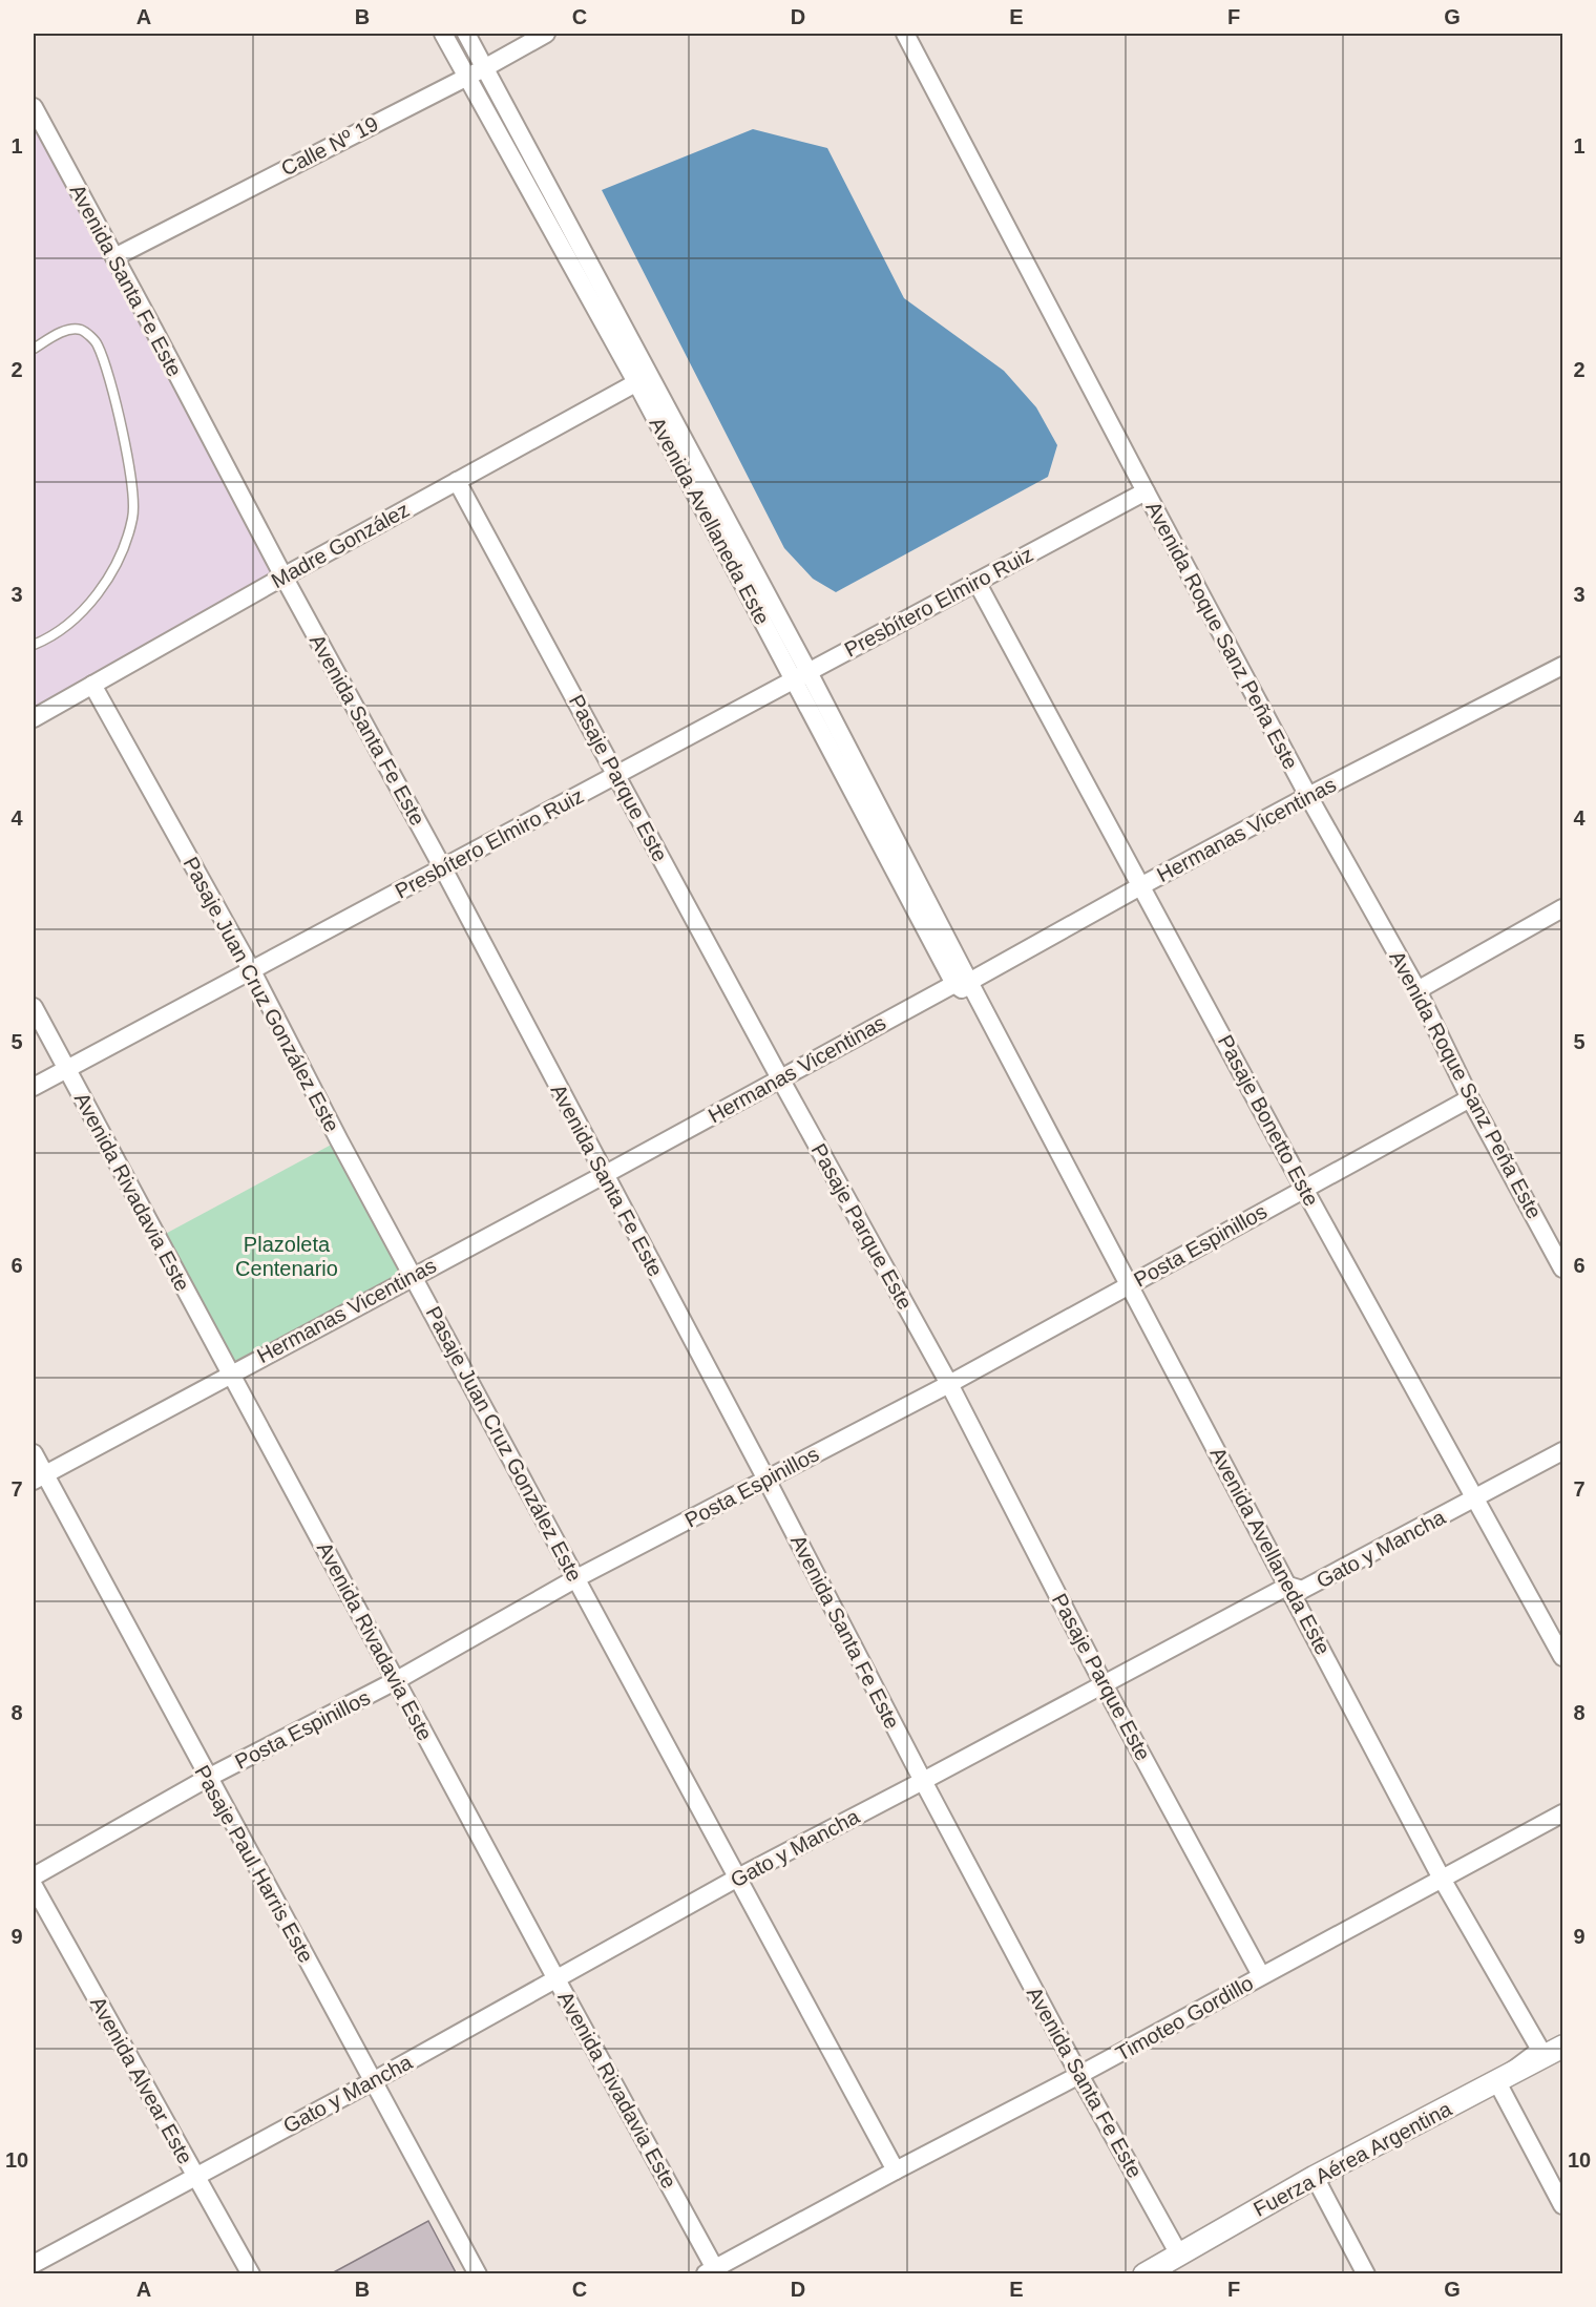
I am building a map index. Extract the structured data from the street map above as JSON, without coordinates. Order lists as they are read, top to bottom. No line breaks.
{"streets":{"street":["Calle Nº 19","Avenida Santa Fe Este","Avenida Avellaneda Este","Madre González","Presbítero Elmiro Ruiz","Avenida Roque Sanz Peña Este","Pasaje Parque Este","Hermanas Vicentinas","Pasaje Juan Cruz González Este","Pasaje Bonetto Este","Avenida Rivadavia Este","Posta Espinillos","Gato y Mancha","Pasaje Paul Harris Este","Timoteo Gordillo","Avenida Alvear Este","Fuerza Aérea Argentina"]},"crossings":[["Calle Nº 19","Avenida Santa Fe Este"],["Calle Nº 19","Avenida Avellaneda Este"],["Avenida Santa Fe Este","Madre González"],["Avenida Santa Fe Este","Presbítero Elmiro Ruiz"],["Avenida Santa Fe Este","Hermanas Vicentinas"],["Avenida Santa Fe Este","Posta Espinillos"],["Avenida Santa Fe Este","Gato y Mancha"],["Avenida Santa Fe Este","Timoteo Gordillo"],["Avenida Santa Fe Este","Fuerza Aérea Argentina"],["Avenida Avellaneda Este","Madre González"],["Avenida Avellaneda Este","Presbítero Elmiro Ruiz"],["Avenida Avellaneda Este","Hermanas Vicentinas"],["Avenida Avellaneda Este","Posta Espinillos"],["Avenida Avellaneda Este","Gato y Mancha"],["Avenida Avellaneda Este","Timoteo Gordillo"],["Avenida Avellaneda Este","Fuerza Aérea Argentina"],["Madre González","Pasaje Parque Este"],["Madre González","Pasaje Juan Cruz González Este"],["Presbítero Elmiro Ruiz","Avenida Roque Sanz Peña Este"],["Presbítero Elmiro Ruiz","Pasaje Parque Este"],["Presbítero Elmiro Ruiz","Pasaje Juan Cruz González Este"],["Presbítero Elmiro Ruiz","Pasaje Bonetto Este"],["Presbítero Elmiro Ruiz","Avenida Rivadavia Este"],["Avenida Roque Sanz Peña Este","Hermanas Vicentinas"],["Avenida Roque Sanz Peña Este","Posta Espinillos"],["Pasaje Parque Este","Hermanas Vicentinas"],["Pasaje Parque Este","Posta Espinillos"],["Pasaje Parque Este","Gato y Mancha"],["Pasaje Parque Este","Timoteo Gordillo"],["Hermanas Vicentinas","Pasaje Juan Cruz González Este"],["Hermanas Vicentinas","Pasaje Bonetto Este"],["Hermanas Vicentinas","Avenida Rivadavia Este"],["Hermanas Vicentinas","Pasaje Paul Harris Este"],["Pasaje Juan Cruz González Este","Posta Espinillos"],["Pasaje Juan Cruz González Este","Gato y Mancha"],["Pasaje Juan Cruz González Este","Timoteo Gordillo"],["Pasaje Bonetto Este","Posta Espinillos"],["Pasaje Bonetto Este","Gato y Mancha"],["Avenida Rivadavia Este","Posta Espinillos"],["Avenida Rivadavia Este","Gato y Mancha"],["Avenida Rivadavia Este","Timoteo Gordillo"],["Posta Espinillos","Pasaje Paul Harris Este"],["Gato y Mancha","Pasaje Paul Harris Este"],["Gato y Mancha","Avenida Alvear Este"]],"parks":["Plazoleta Centenario"],"grid":{"columns":["A","B","C","D","E","F","G"],"rows":["1","2","3","4","5","6","7","8","9","10"]}}
